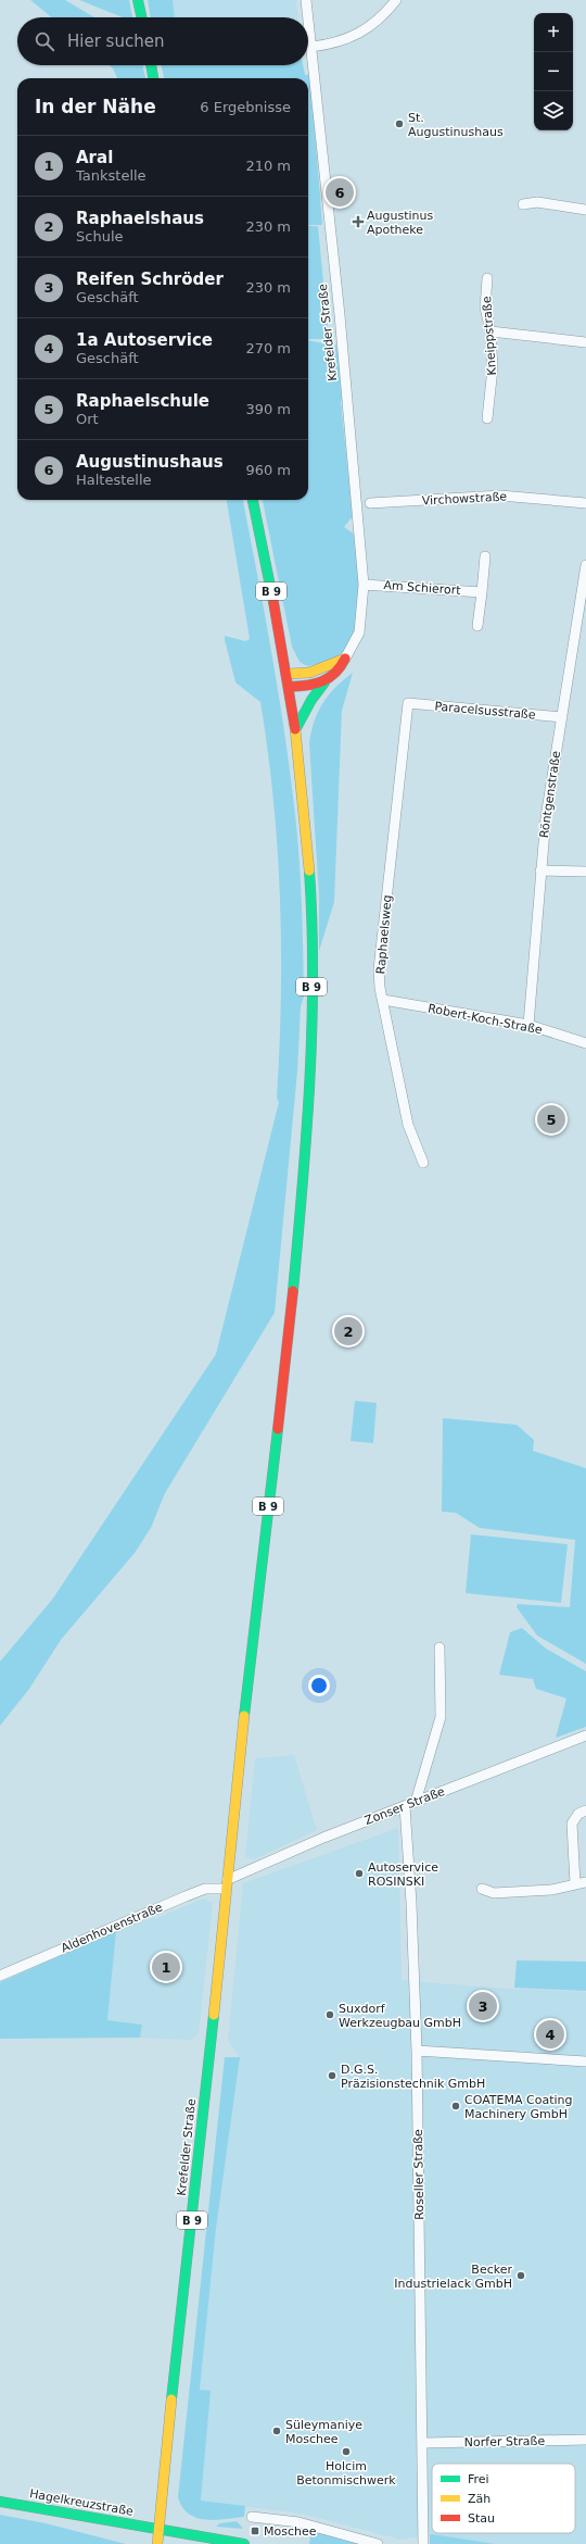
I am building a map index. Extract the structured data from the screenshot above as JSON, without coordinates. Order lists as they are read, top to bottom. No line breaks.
{"streets":{"main road":["Krefelder Straße","B 9","Hagelkreuzstraße"],"street":["Kneippstraße","Virchowstraße","Am Schierort","Paracelsusstraße","Röntgenstraße","Raphaelsweg","Robert-Koch-Straße","Zonser Straße","Aldenhovenstraße","Roseller Straße","Norfer Straße"]},"crossings":[["Krefelder Straße","Am Schierort"],["Krefelder Straße","B 9"],["Krefelder Straße","Zonser Straße"],["Krefelder Straße","Aldenhovenstraße"],["Krefelder Straße","Hagelkreuzstraße"],["B 9","Hagelkreuzstraße"],["Paracelsusstraße","Röntgenstraße"],["Paracelsusstraße","Raphaelsweg"],["Röntgenstraße","Robert-Koch-Straße"],["Raphaelsweg","Robert-Koch-Straße"],["Zonser Straße","Aldenhovenstraße"],["Zonser Straße","Roseller Straße"],["Roseller Straße","Norfer Straße"]],"places":{"other":["St. Augustinushaus","Autoservice ROSINSKI","Suxdorf Werkzeugbau GmbH","D.G.S. Präzisionstechnik GmbH","COATEMA Coating Machinery GmbH","Becker Industrielack GmbH","Süleymaniye Moschee","Holcim Betonmischwerk"],"health":["Augustinus Apotheke"],"transit":["Moschee"]},"legend":["Frei","Zäh","Stau"],"page":{"map_buttons":["+","−"],"search":"Hier suchen","heading":["In der Nähe","6 Ergebnisse"],"list":[{"mark":"1","name":"Aral","note":"Tankstelle","value":"210 m"},{"mark":"2","name":"Raphaelshaus","note":"Schule","value":"230 m"},{"mark":"3","name":"Reifen Schröder","note":"Geschäft","value":"230 m"},{"mark":"4","name":"1a Autoservice","note":"Geschäft","value":"270 m"},{"mark":"5","name":"Raphaelschule","note":"Ort","value":"390 m"},{"mark":"6","name":"Augustinushaus","note":"Haltestelle","value":"960 m"}],"pins":["6","5","2","1","3","4"]}}
